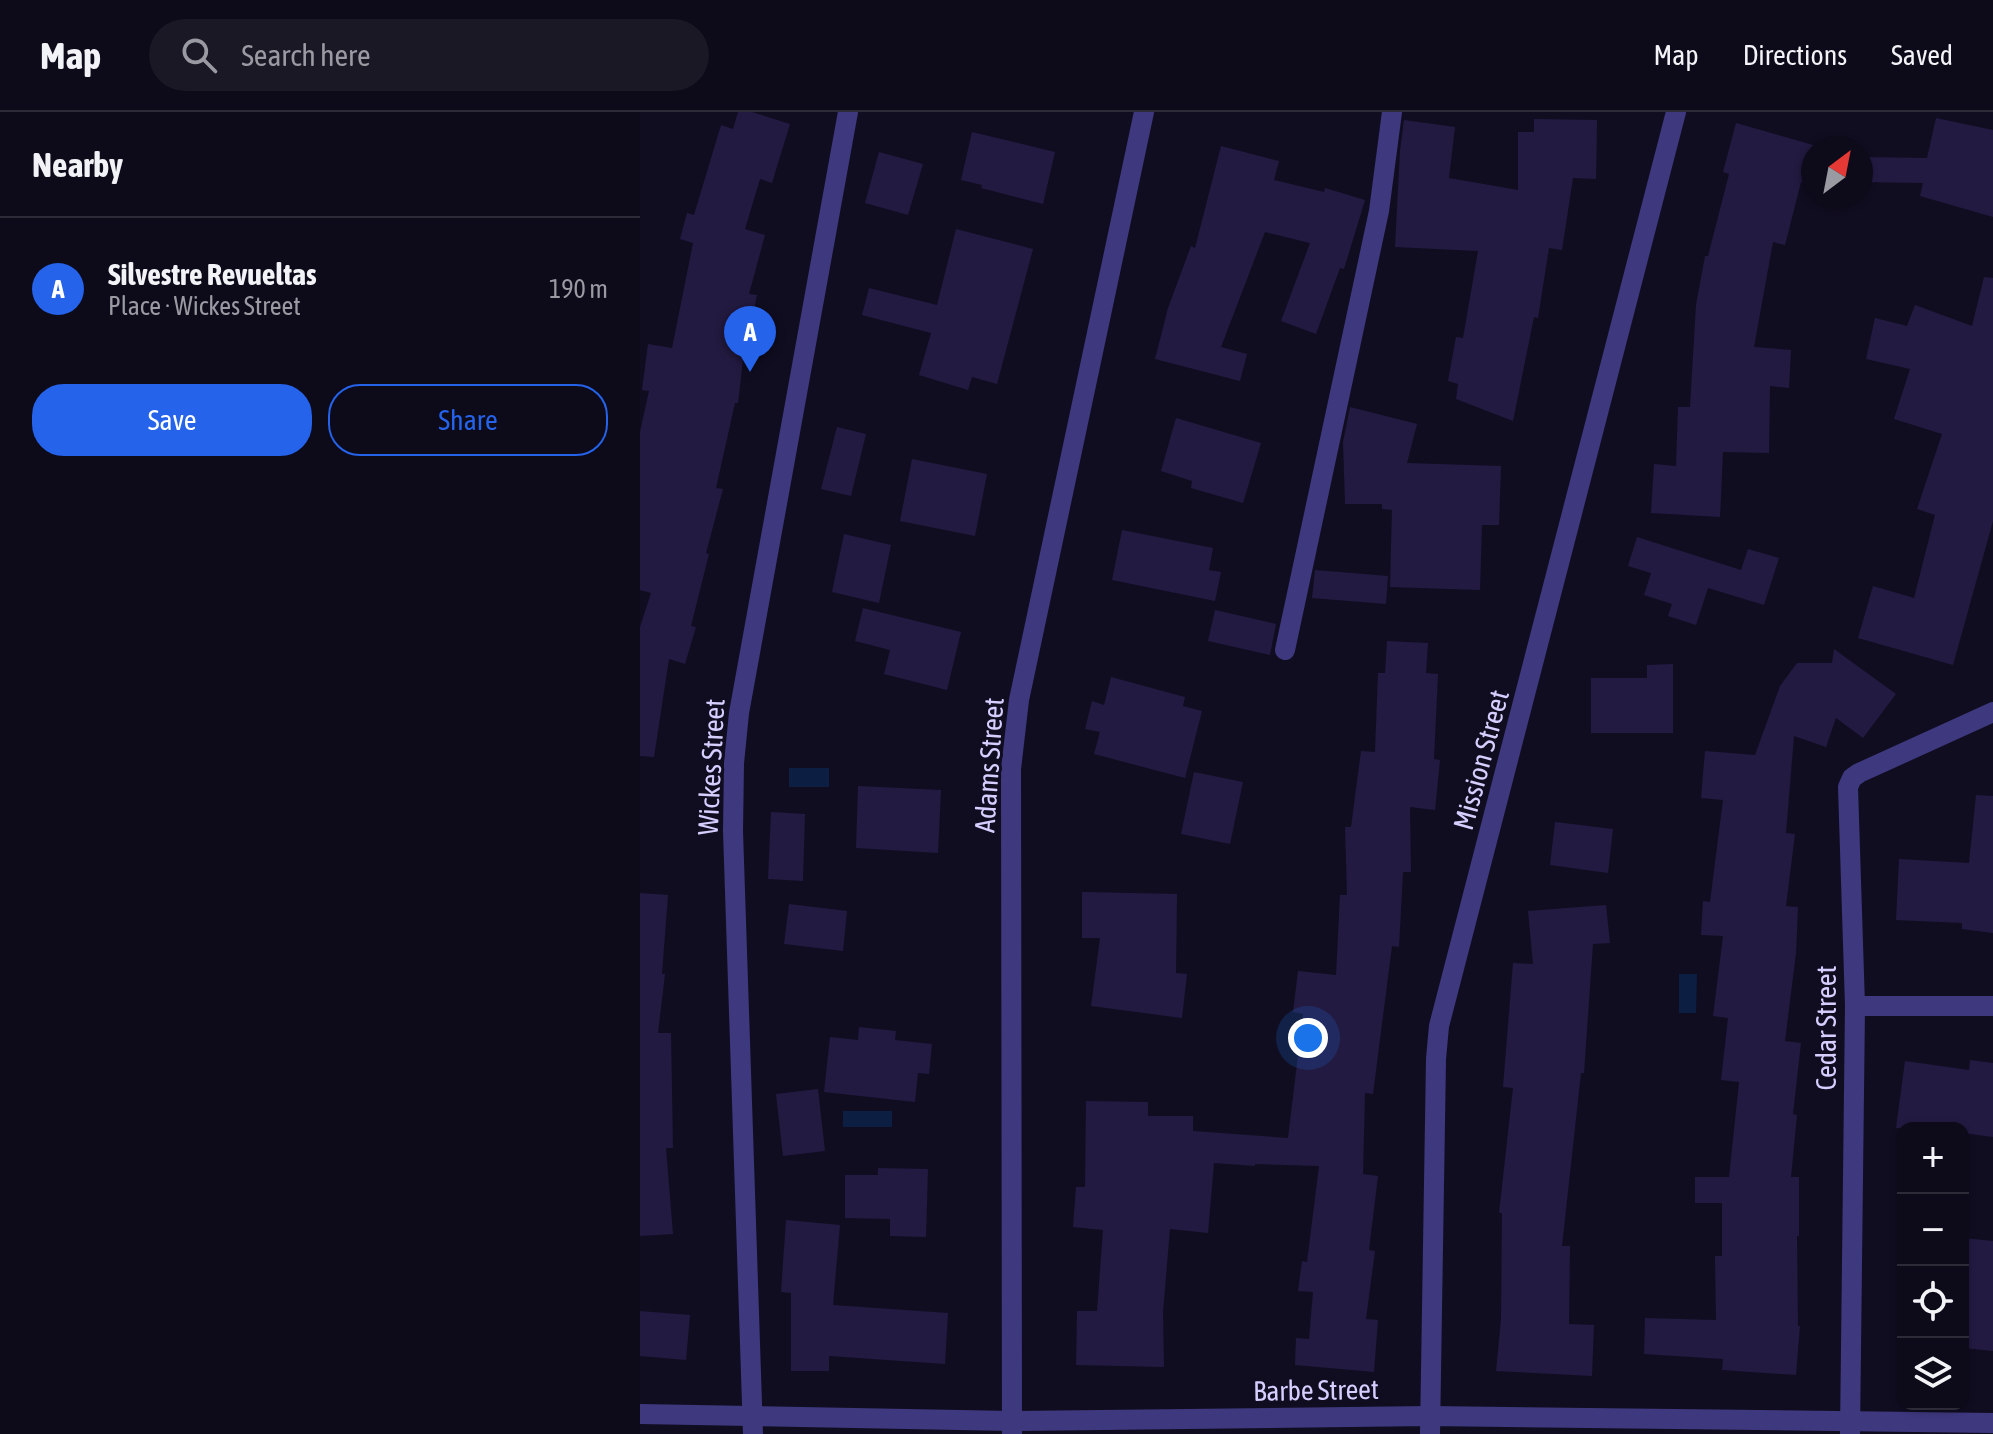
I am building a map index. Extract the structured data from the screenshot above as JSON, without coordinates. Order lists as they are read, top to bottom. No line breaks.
{"streets":{"street":["Mission Street","Adams Street","Wickes Street","Cedar Street","Barbe Street"]},"crossings":[["Mission Street","Barbe Street"],["Adams Street","Barbe Street"],["Wickes Street","Barbe Street"],["Cedar Street","Barbe Street"]],"north":"top right","page":{"header":"Map","search":"Search here","nav":["Map","Directions","Saved"],"heading":"Nearby","list":[{"mark":"A","name":"Silvestre Revueltas","note":"Place · Wickes Street","value":"190 m"}],"pins":"A","buttons":["Save","Share"],"map_buttons":["+","−"]}}
